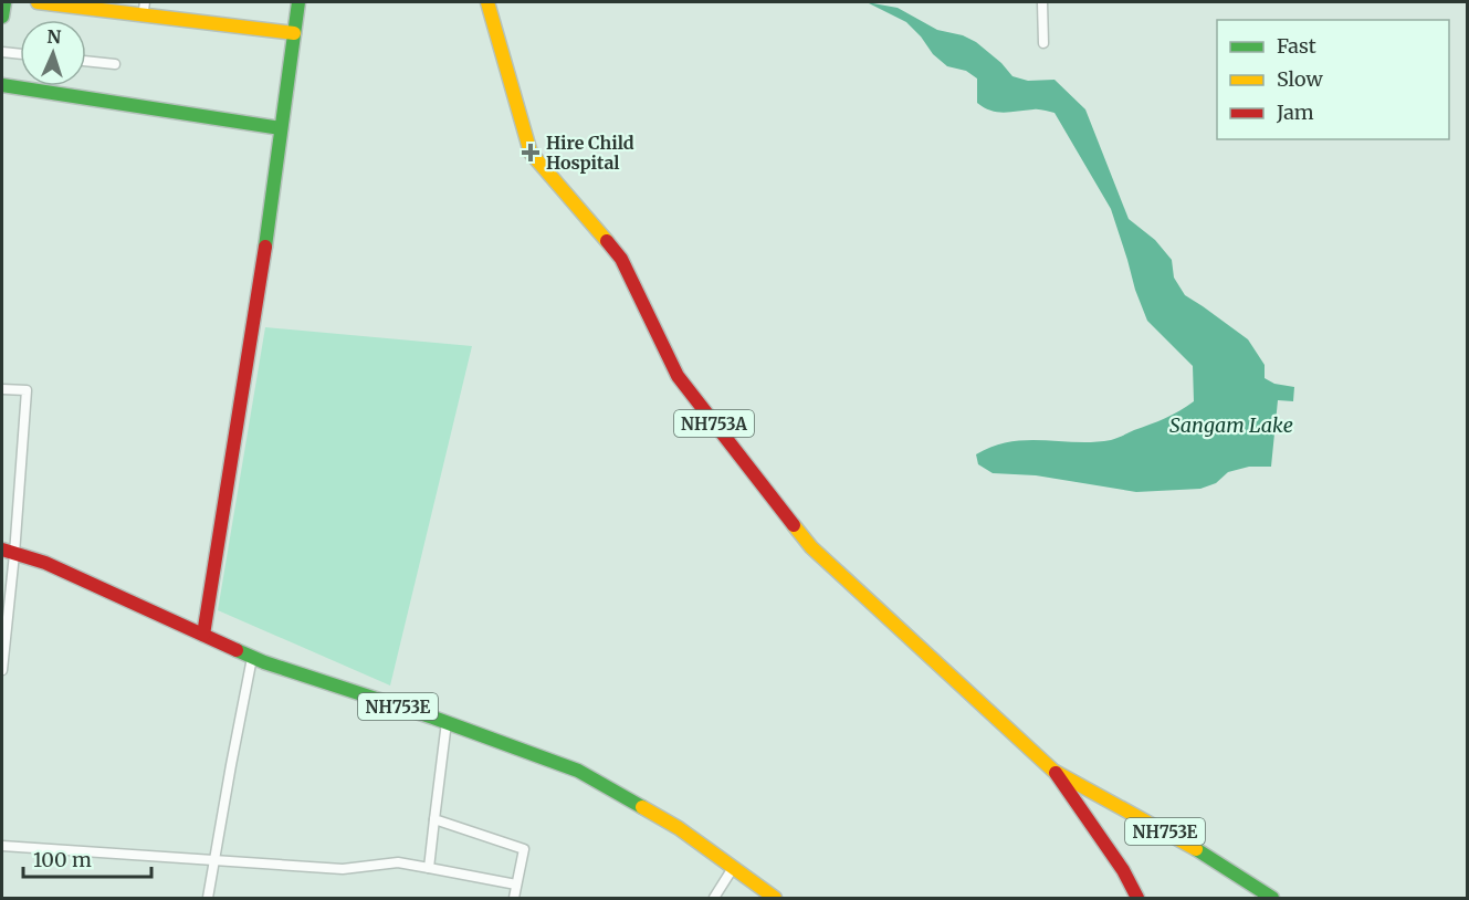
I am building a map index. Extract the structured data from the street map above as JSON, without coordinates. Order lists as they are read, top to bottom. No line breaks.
{"streets":{"main road":["NH753A","NH753E"]},"crossings":[["NH753A","NH753E"]],"water":["Sangam Lake"],"places":{"health":["Hire Child Hospital"]},"legend":["Fast","Slow","Jam"],"scale_bar":"100 m","north":"top"}
